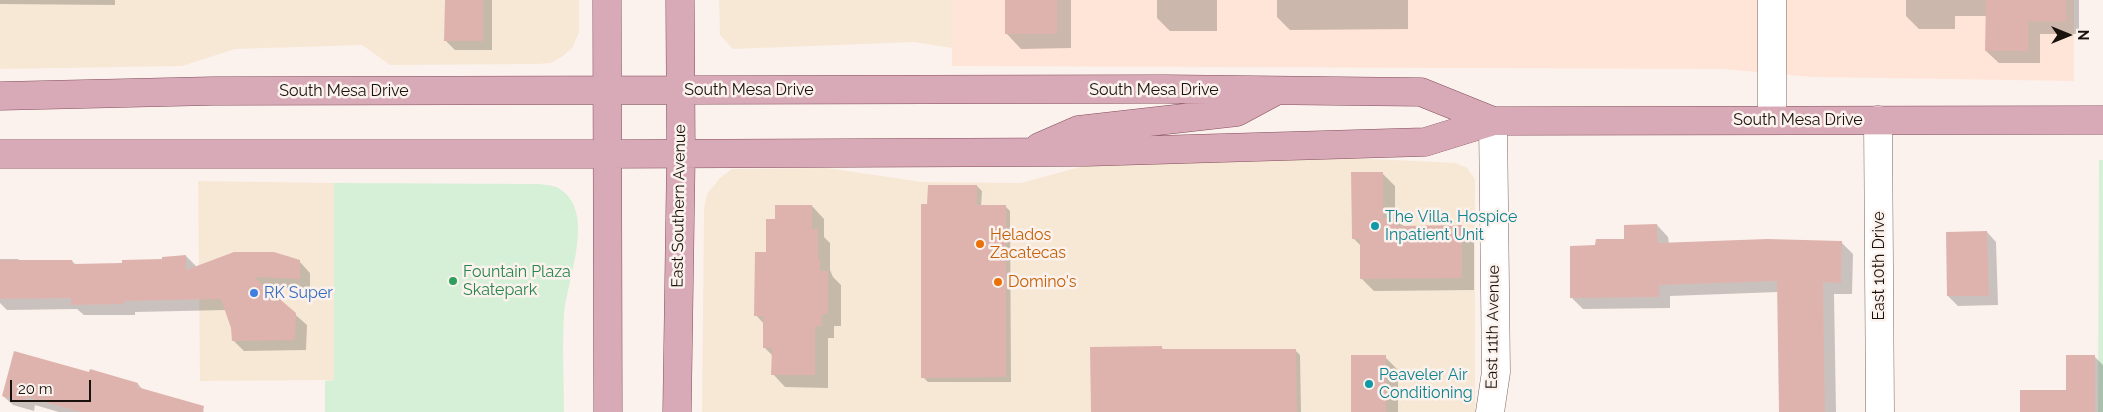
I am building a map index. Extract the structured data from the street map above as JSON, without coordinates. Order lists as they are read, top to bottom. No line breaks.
{"streets":{"main road":["South Mesa Drive","East Southern Avenue"],"street":["East 10th Drive","East 11th Avenue"]},"crossings":[["South Mesa Drive","East Southern Avenue"],["South Mesa Drive","East 10th Drive"],["South Mesa Drive","East 11th Avenue"]],"places":["The Villa, Hospice Inpatient Unit","Helados Zacatecas","Fountain Plaza Skatepark","Domino's","RK Super","Peaveler Air Conditioning"],"scale_bar":"20 m","north":"right"}
